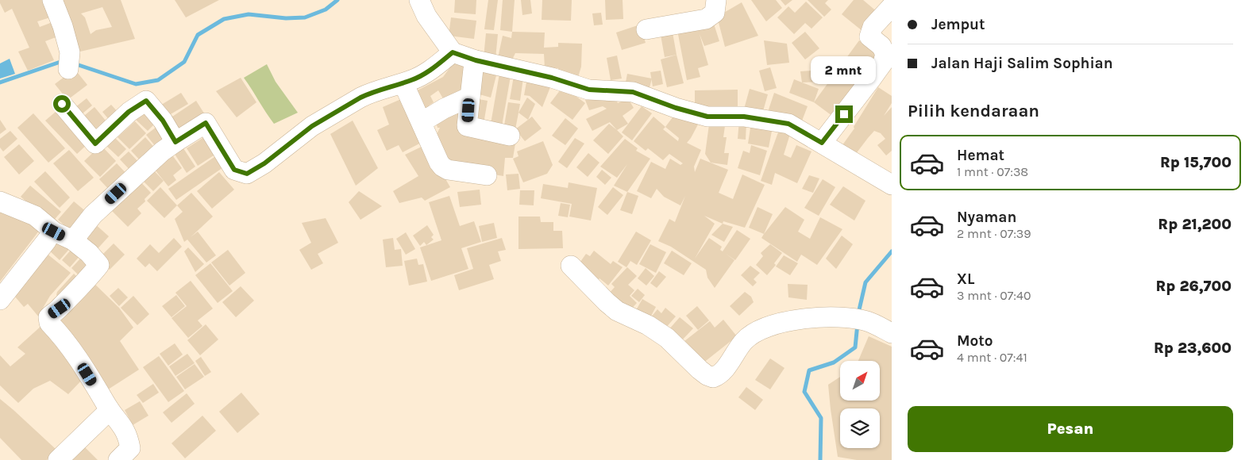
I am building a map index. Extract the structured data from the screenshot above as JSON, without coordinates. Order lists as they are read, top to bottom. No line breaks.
{"north":"top right","page":{"banner":["Jemput","Jalan Haji Salim Sophian"],"bubble":"2 mnt","heading":"Pilih kendaraan","list":[{"name":"Hemat","note":"1 mnt · 07:38","value":"Rp 15,700"},{"name":"Nyaman","note":"2 mnt · 07:39","value":"Rp 21,200"},{"name":"XL","note":"3 mnt · 07:40","value":"Rp 26,700"},{"name":"Moto","note":"4 mnt · 07:41","value":"Rp 23,600"}],"buttons":"Pesan"}}
